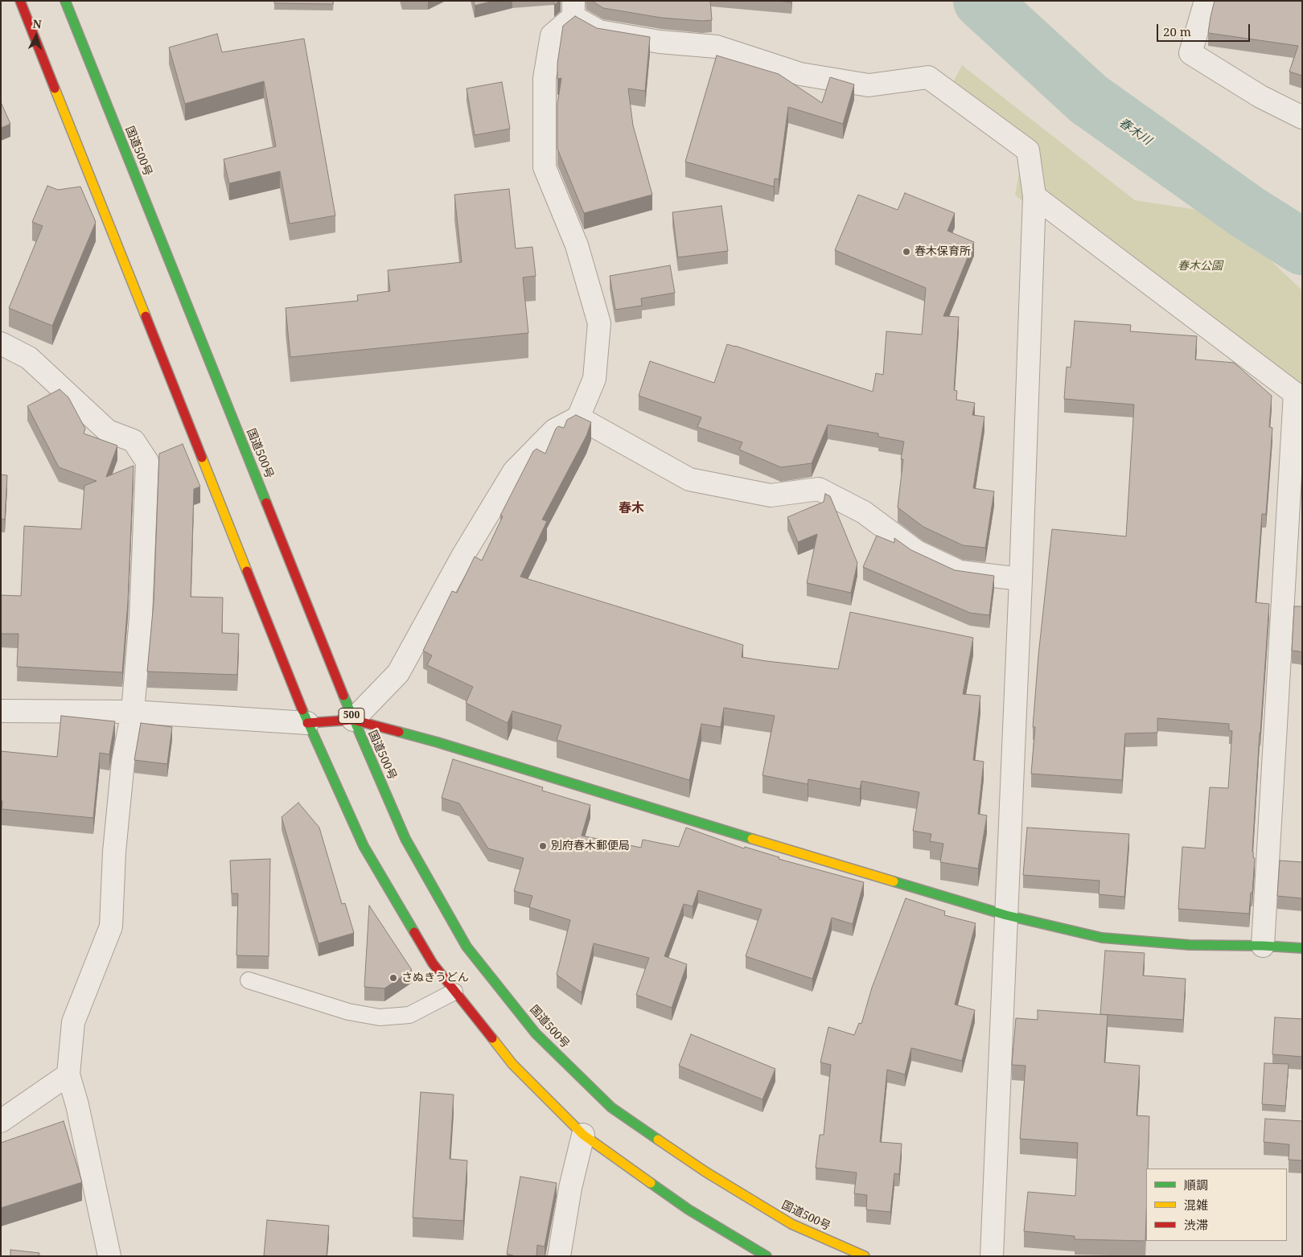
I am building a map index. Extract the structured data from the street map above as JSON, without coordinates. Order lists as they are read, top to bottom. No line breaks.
{"streets":{"main road":["国道500号","500"]},"districts":["春木"],"water":["春木川"],"parks":["春木公園"],"places":["春木保育所","別府春木郵便局","さぬきうどん"],"legend":["順調","混雑","渋滞"],"scale_bar":"20 m","north":"top"}
